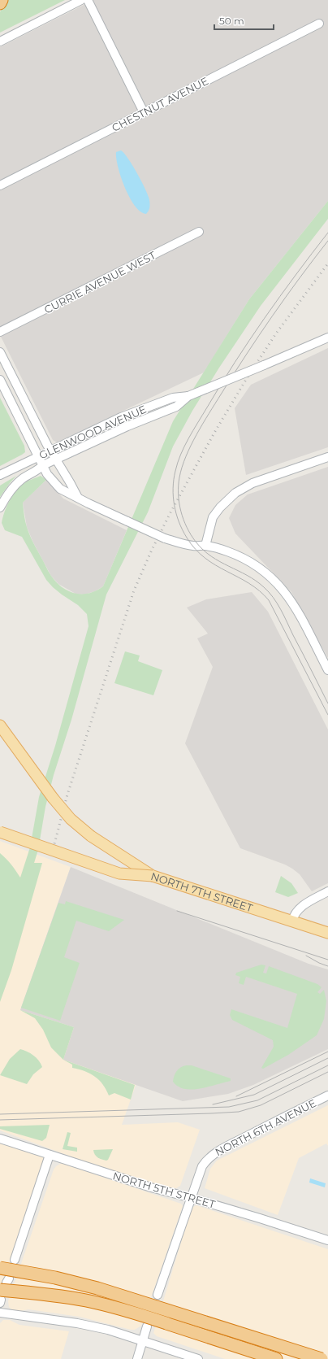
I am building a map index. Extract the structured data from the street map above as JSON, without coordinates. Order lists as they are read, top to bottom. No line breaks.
{"streets":{"main road":["NORTH 7TH STREET"],"street":["CHESTNUT AVENUE","CURRIE AVENUE WEST","GLENWOOD AVENUE","NORTH 6TH AVENUE","NORTH 5TH STREET"]},"crossings":[["NORTH 6TH AVENUE","NORTH 5TH STREET"]],"scale_bar":"50 m"}
